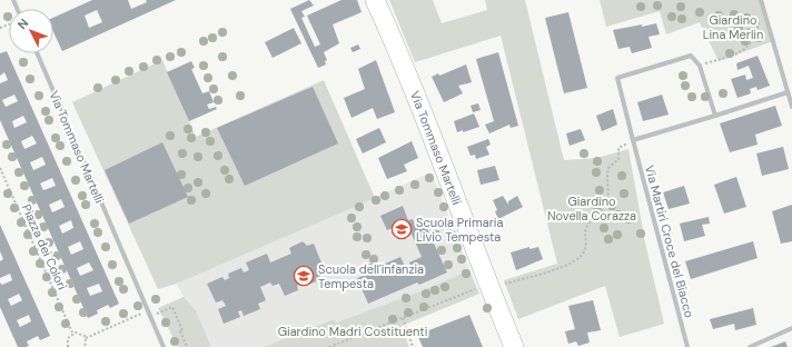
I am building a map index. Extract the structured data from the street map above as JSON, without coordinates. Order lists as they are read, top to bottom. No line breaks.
{"streets":{"main road":["Via Tommaso Martelli"],"street":["Via Martiri Croce del Biacco"],"path":["Piazza dei Colori"]},"parks":["Giardino Lina Merlin","Giardino Novella Corazza","Giardino Madri Costituenti"],"places":{"school or university":["Scuola Primaria Livio Tempesta","Scuola dell'infanzia Tempesta"]},"north":"top left"}
